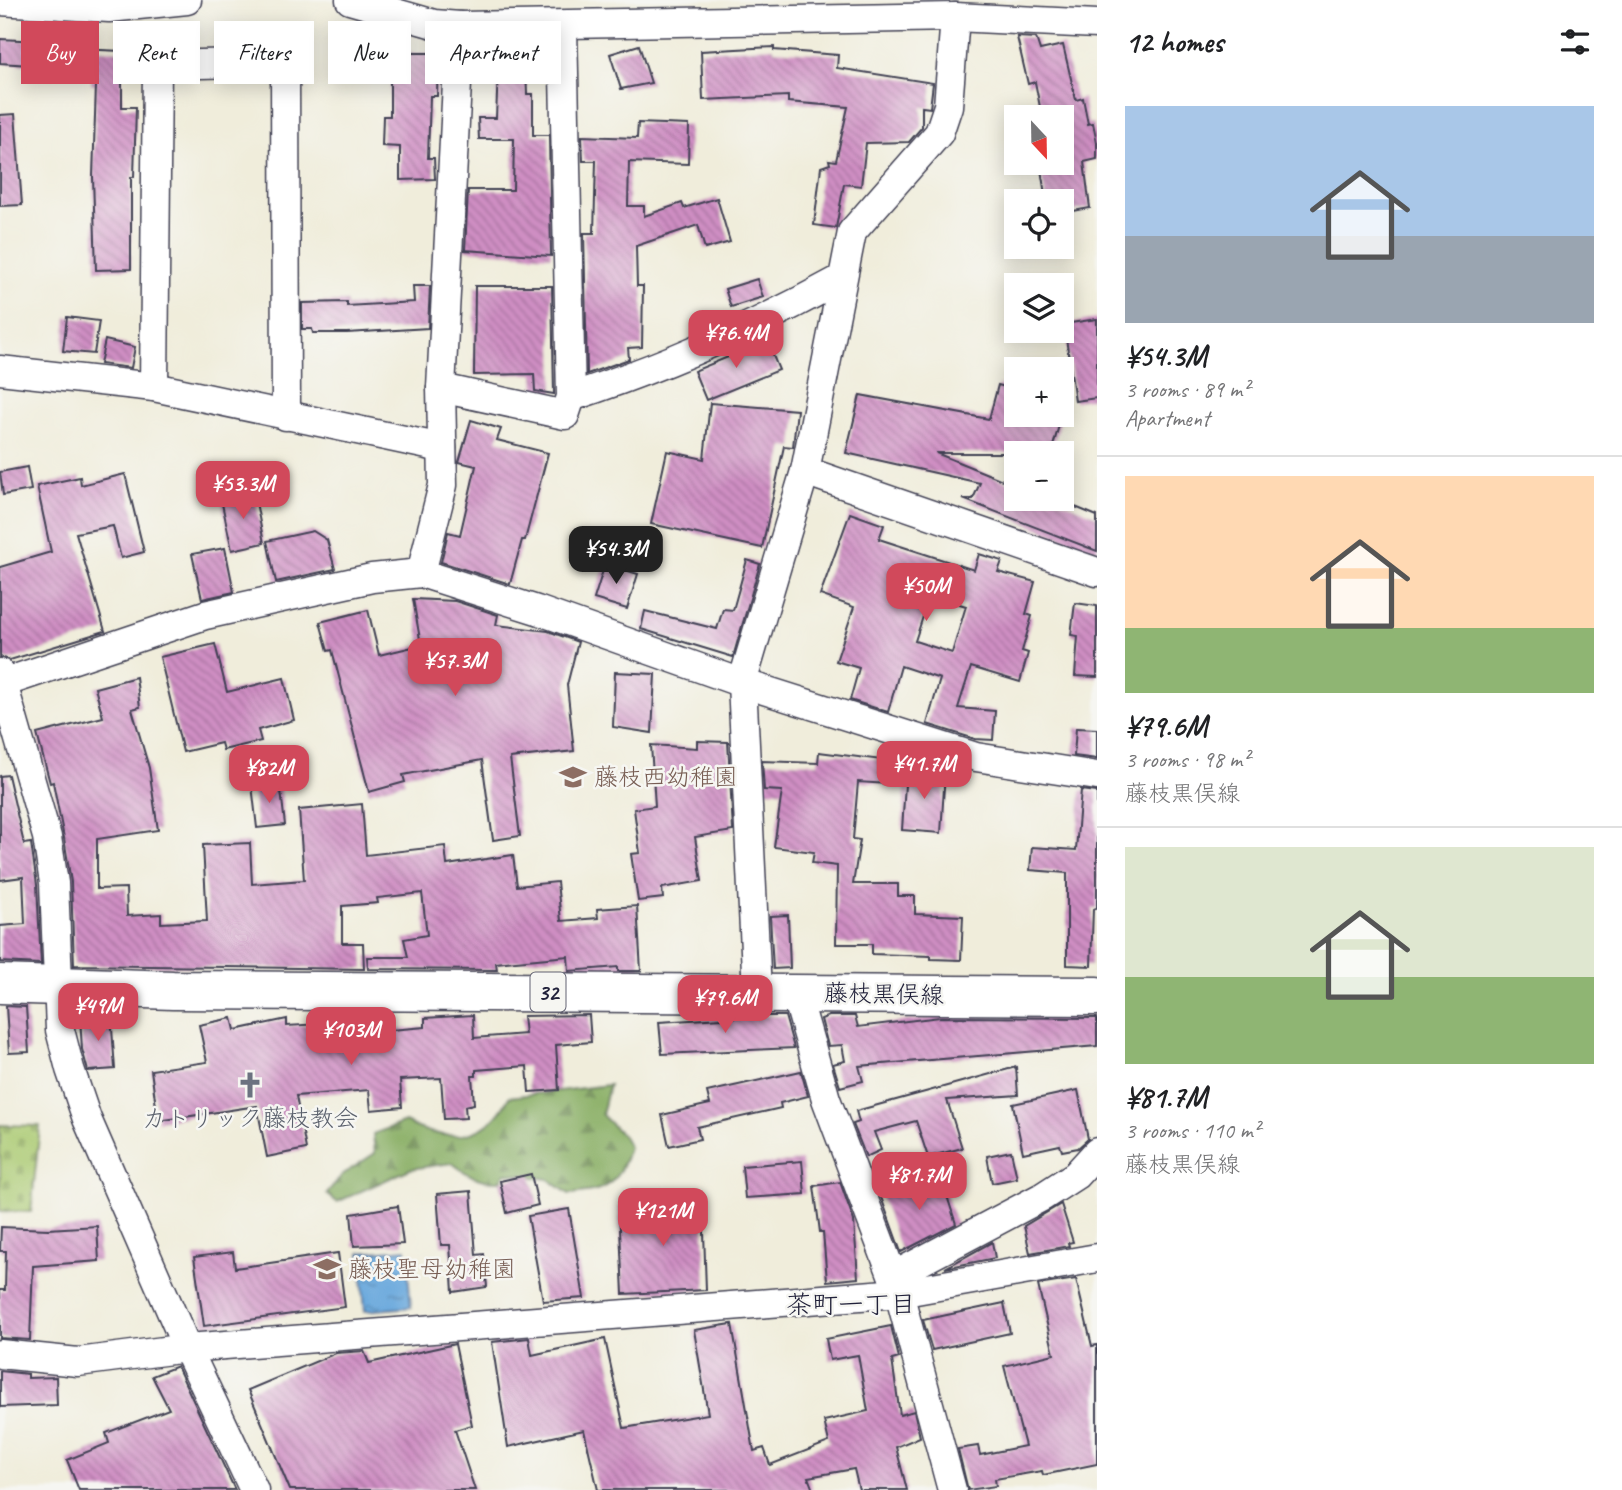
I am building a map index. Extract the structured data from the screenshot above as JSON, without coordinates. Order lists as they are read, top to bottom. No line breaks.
{"streets":{"main road":["32","藤枝黒俣線"]},"districts":["茶町一丁目"],"places":{"school or university":["藤枝西幼稚園","藤枝聖母幼稚園"],"church":["カトリック藤枝教会"]},"north":"bottom","page":{"heading":"12 homes","chip":["Buy","Rent","Filters","New","Apartment"],"list":[{"name":"¥54.3M","note":"3 rooms · 89 m² · Apartment"},{"name":"¥79.6M","note":"3 rooms · 98 m² · 藤枝黒俣線"},{"name":"¥81.7M","note":"3 rooms · 110 m² · 藤枝黒俣線"}],"map_buttons":["+","−"],"price":["¥76.4M","¥53.3M","¥54.3M","¥50M","¥57.3M","¥41.7M","¥82M","¥79.6M","¥49M","¥103M","¥81.7M","¥121M"]}}
